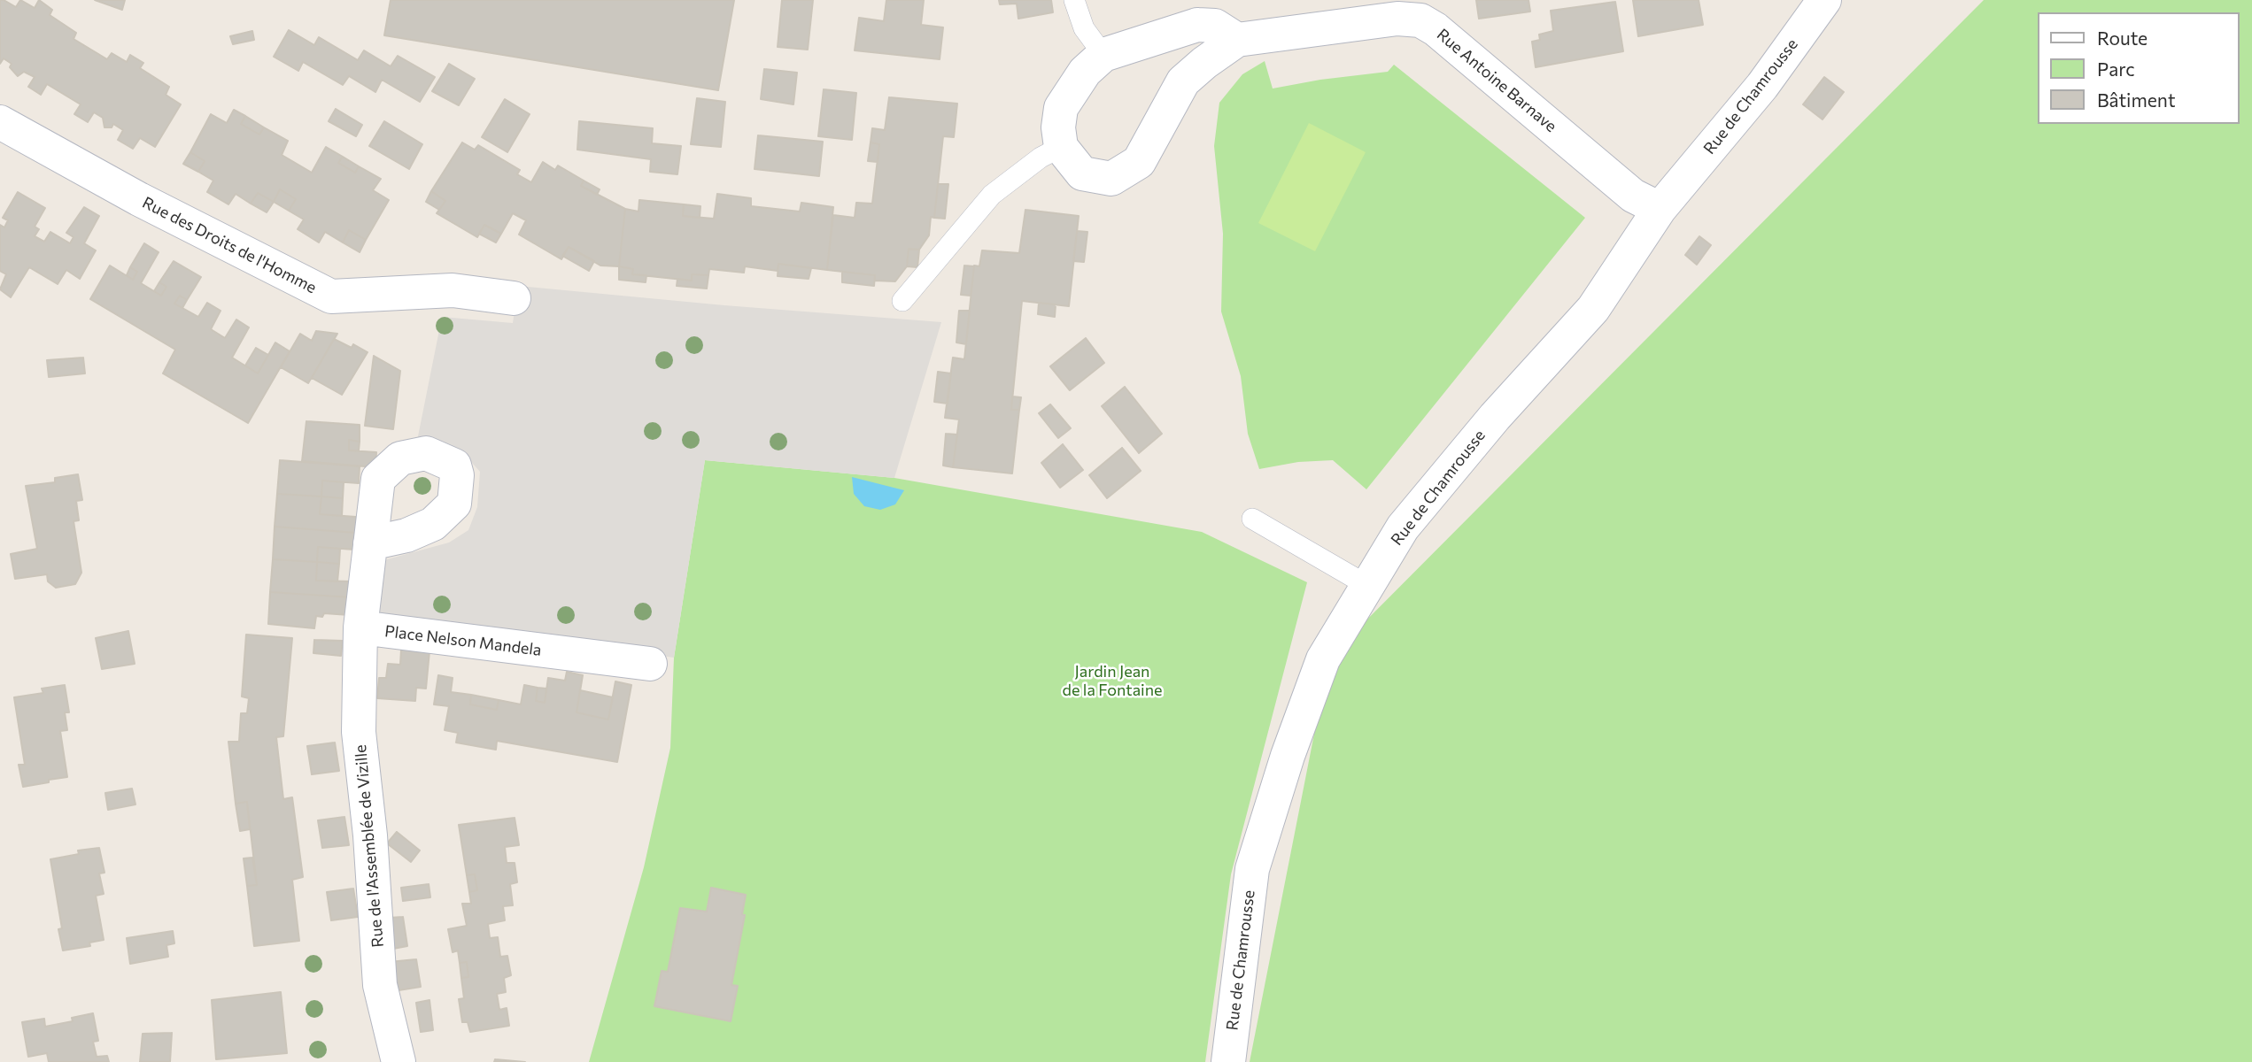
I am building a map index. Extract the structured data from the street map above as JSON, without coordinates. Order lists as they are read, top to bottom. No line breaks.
{"streets":{"street":["Rue Antoine Barnave","Rue de Chamrousse","Rue des Droits de l'Homme","Place Nelson Mandela","Rue de l'Assemblée de Vizille"]},"crossings":[["Rue Antoine Barnave","Rue de Chamrousse"],["Place Nelson Mandela","Rue de l'Assemblée de Vizille"]],"parks":["Jardin Jean de la Fontaine"],"legend":["Route","Parc","Bâtiment"]}
